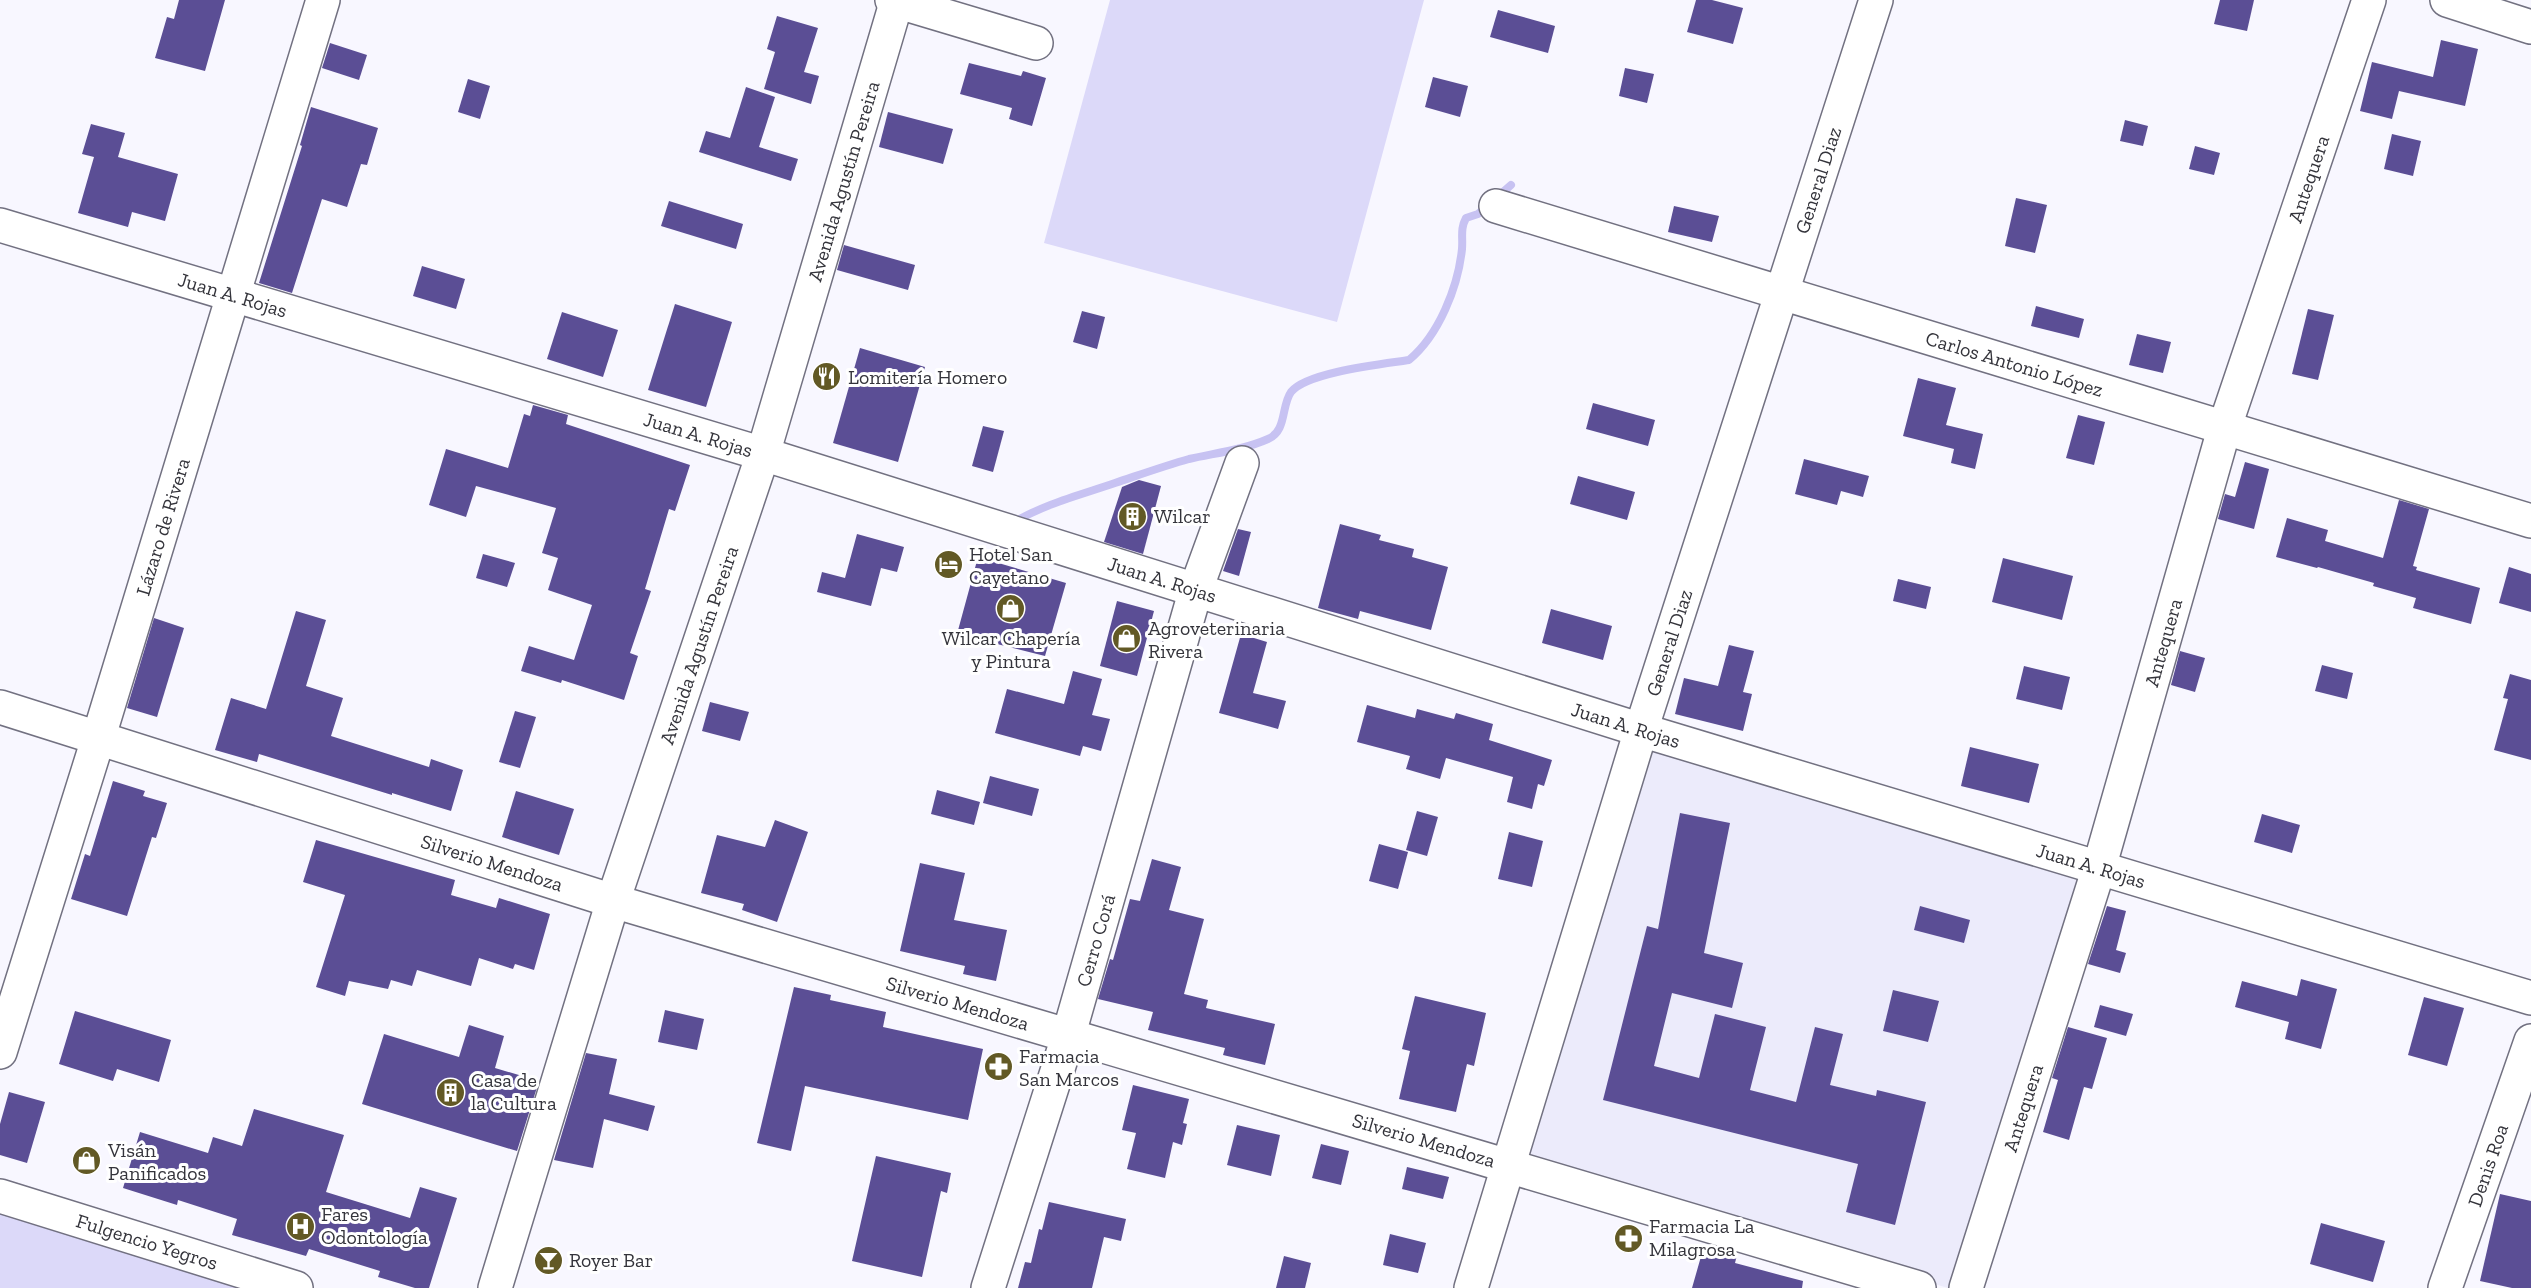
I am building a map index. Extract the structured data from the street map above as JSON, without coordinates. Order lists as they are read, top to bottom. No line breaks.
{"streets":{"main road":["Antequera","General Diaz","Avenida Agustín Pereira","Juan A. Rojas","Carlos Antonio López","Lázaro de Rivera","Silverio Mendoza","Cerro Corá","Denis Roa","Fulgencio Yegros"]},"crossings":[["Antequera","Juan A. Rojas"],["Antequera","Carlos Antonio López"],["General Diaz","Juan A. Rojas"],["General Diaz","Carlos Antonio López"],["General Diaz","Silverio Mendoza"],["Avenida Agustín Pereira","Juan A. Rojas"],["Avenida Agustín Pereira","Silverio Mendoza"],["Juan A. Rojas","Lázaro de Rivera"],["Juan A. Rojas","Cerro Corá"],["Lázaro de Rivera","Silverio Mendoza"],["Silverio Mendoza","Cerro Corá"]],"places":{"restaurant":["Lomitería Homero"],"building":["Wilcar","Casa de la Cultura"],"hotel":["Hotel San Cayetano"],"shop":["Wilcar Chapería y Pintura","Agroveterinaria Rivera","Visán Panificados"],"pharmacy":["Farmacia San Marcos","Farmacia La Milagrosa"],"hospital":["Fares Odontología"],"bar":["Royer Bar"]}}
